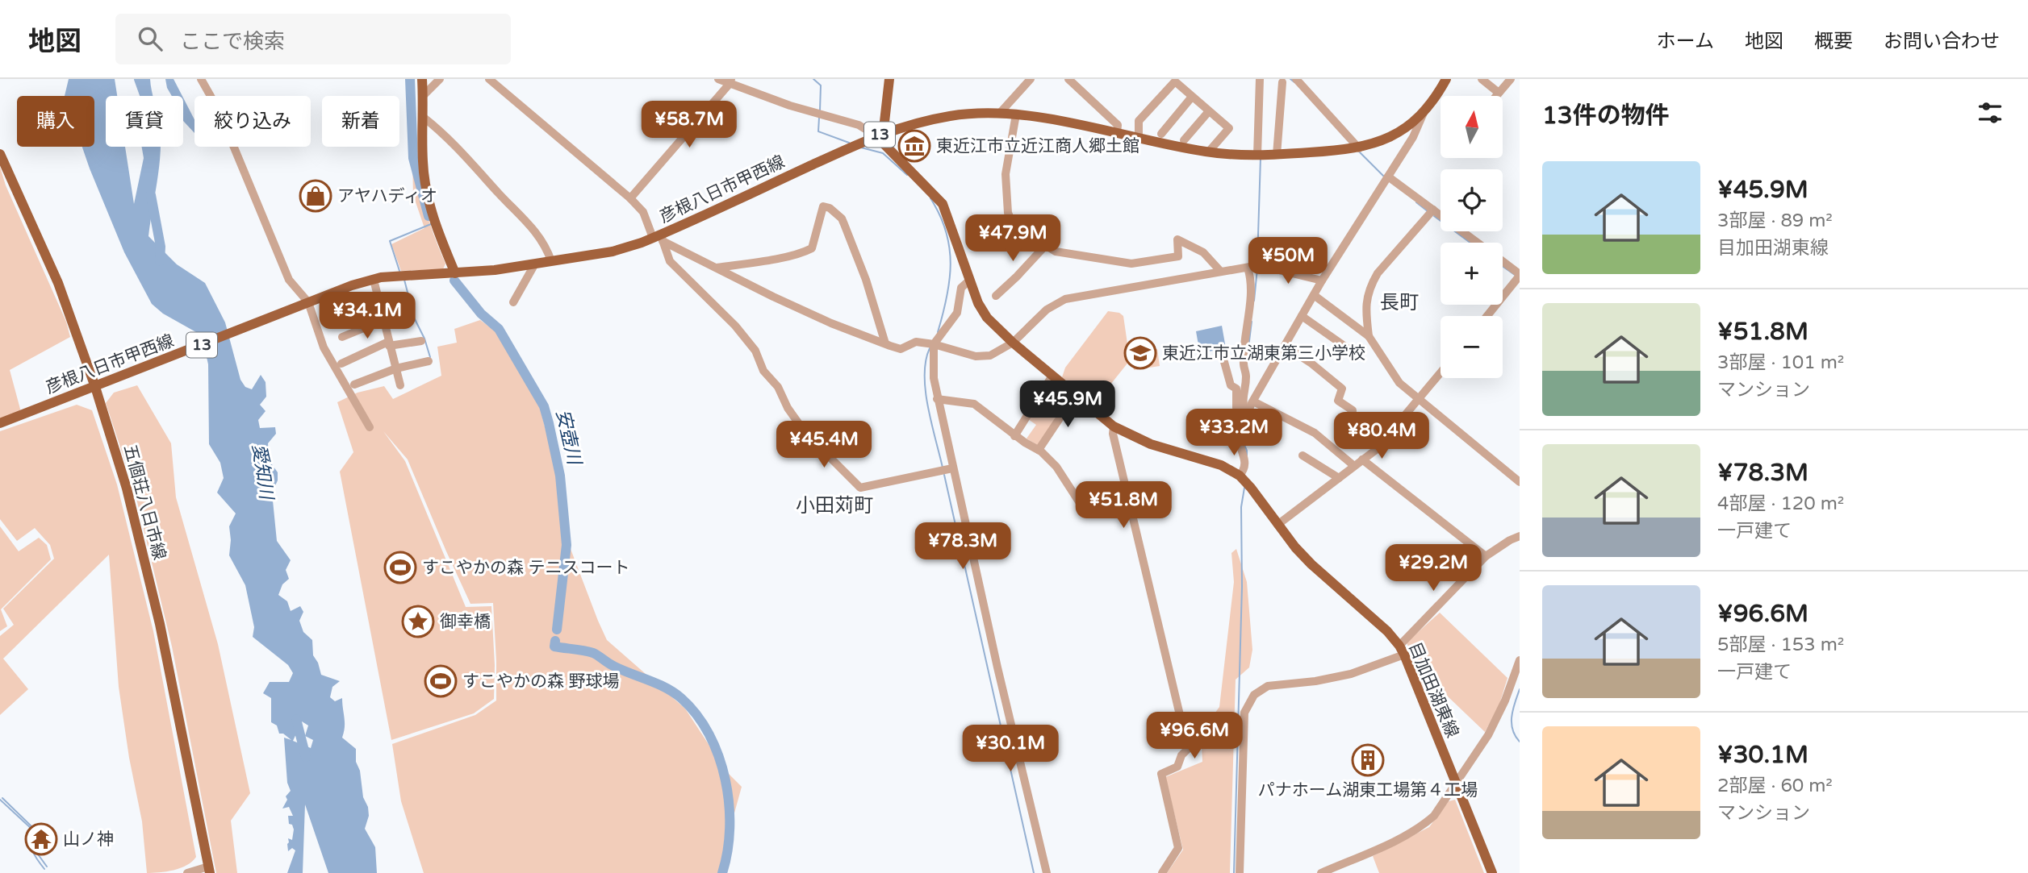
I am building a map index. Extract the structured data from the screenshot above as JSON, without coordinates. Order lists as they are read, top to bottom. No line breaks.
{"streets":{"main road":["13","彦根八日市甲西線","五個荘八日市線","目加田湖東線"]},"crossings":[["彦根八日市甲西線","五個荘八日市線"],["彦根八日市甲西線","目加田湖東線"]],"districts":["長町","小田苅町"],"water":["安壺川","愛知川"],"places":{"museum":["東近江市立近江商人郷土館"],"shop":["アヤハディオ"],"school or university":["東近江市立湖東第三小学校"],"sports":["すこやかの森 テニスコート","すこやかの森 野球場"],"place":["御幸橋"],"building":["パナホーム湖東工場第４工場"],"temple":["山ノ神"]},"north":"top","page":{"header":"地図","search":"ここで検索","nav":["ホーム","地図","概要","お問い合わせ"],"heading":"13件の物件","map_buttons":["+","−"],"chip":["購入","賃貸","絞り込み","新着"],"price":["¥58.7M","¥47.9M","¥50M","¥34.1M","¥45.9M","¥33.2M","¥80.4M","¥45.4M","¥51.8M","¥78.3M","¥29.2M","¥96.6M","¥30.1M"],"list":[{"name":"¥45.9M","note":"3部屋 · 89 m² · 目加田湖東線"},{"name":"¥51.8M","note":"3部屋 · 101 m² · マンション"},{"name":"¥78.3M","note":"4部屋 · 120 m² · 一戸建て"},{"name":"¥96.6M","note":"5部屋 · 153 m² · 一戸建て"},{"name":"¥30.1M","note":"2部屋 · 60 m² · マンション"}]}}
